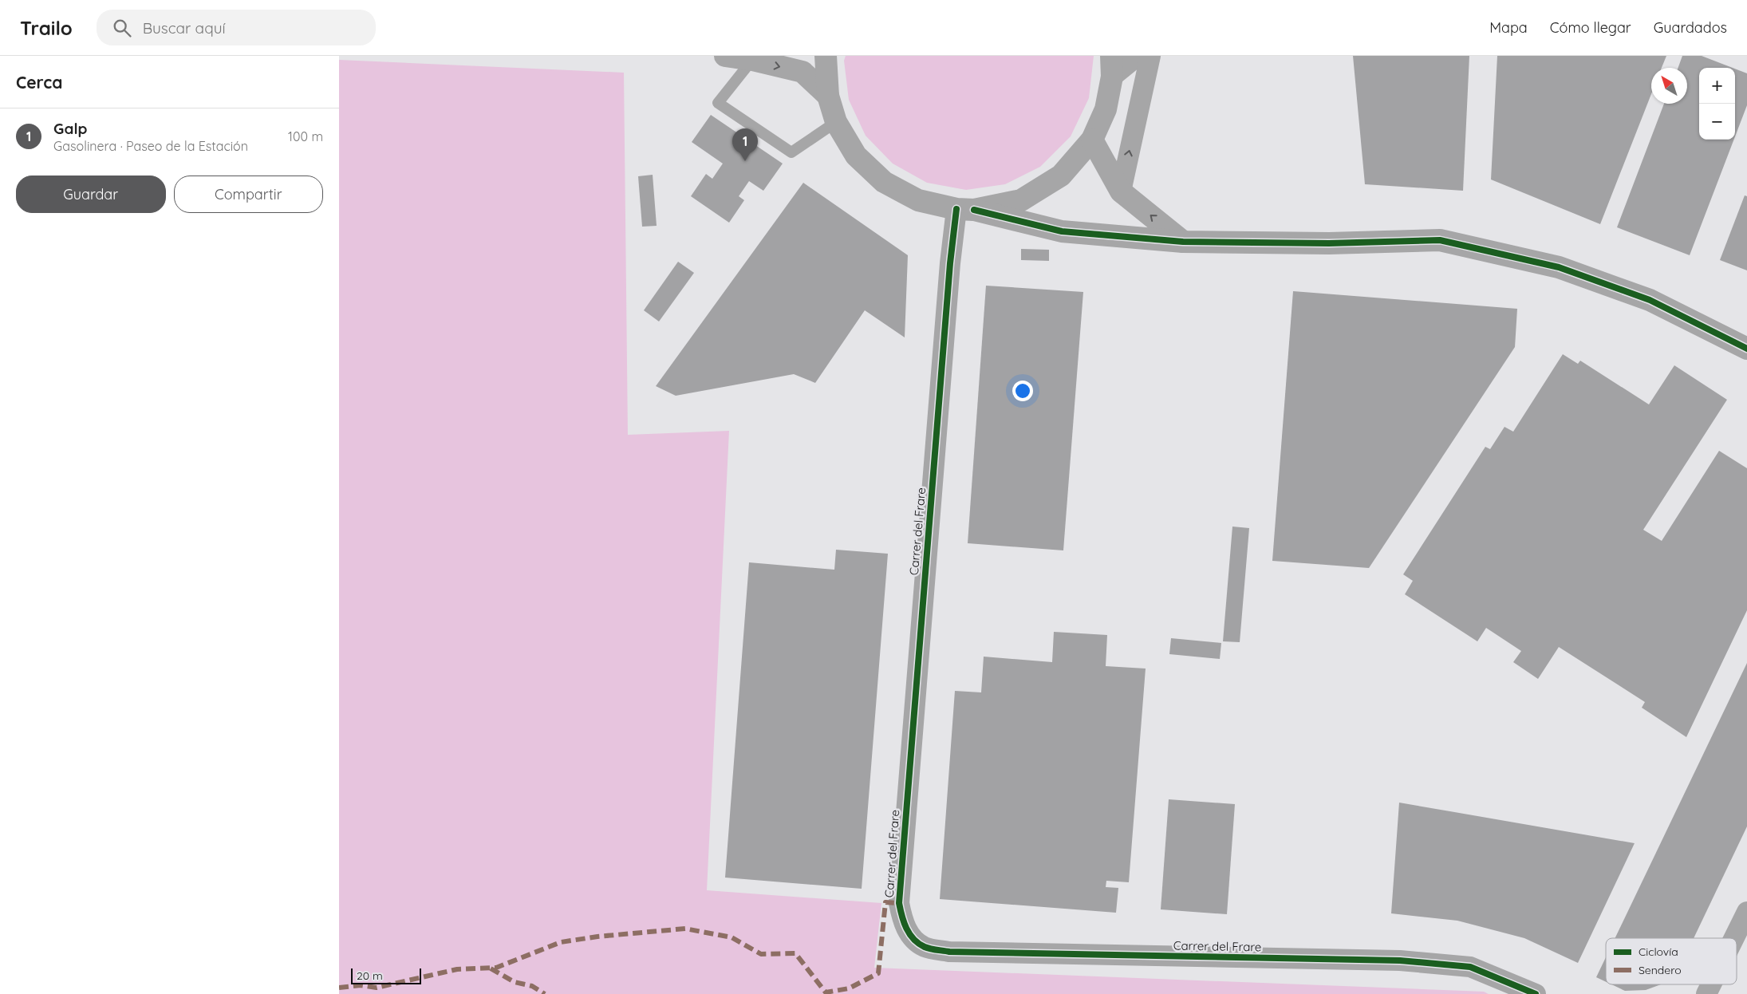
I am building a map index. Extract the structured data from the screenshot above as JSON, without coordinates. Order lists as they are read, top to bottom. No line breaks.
{"streets":{"street":["Carrer del Frare"]},"legend":["Ciclovía","Sendero"],"scale_bar":"20 m","north":"top left","page":{"header":"Trailo","search":"Buscar aquí","nav":["Mapa","Cómo llegar","Guardados"],"heading":"Cerca","map_buttons":["+","−"],"list":[{"mark":"1","name":"Galp","note":"Gasolinera · Paseo de la Estación","value":"100 m"}],"pins":"1","buttons":["Guardar","Compartir"],"scale":"20 m"}}
